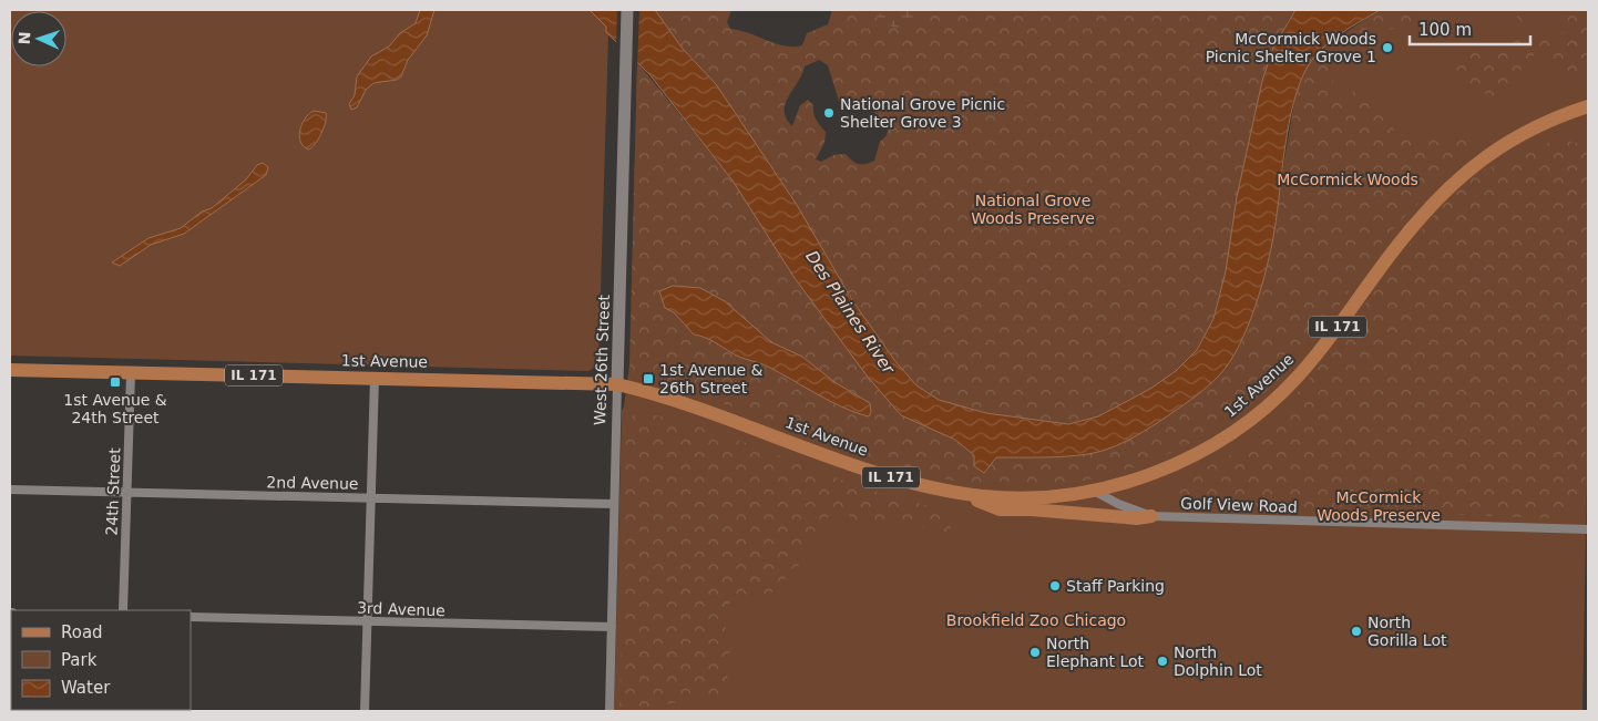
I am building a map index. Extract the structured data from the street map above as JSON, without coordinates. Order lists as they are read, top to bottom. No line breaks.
{"streets":{"main road":["IL 171","West 26th Street","1st Avenue"],"street":["2nd Avenue","24th Street","Golf View Road","3rd Avenue"]},"crossings":[["West 26th Street","1st Avenue"],["West 26th Street","2nd Avenue"],["West 26th Street","3rd Avenue"],["1st Avenue","24th Street"],["1st Avenue","Golf View Road"],["2nd Avenue","24th Street"]],"water":["Des Plaines River"],"parks":["McCormick Woods","National Grove Woods Preserve","McCormick Woods Preserve","Brookfield Zoo Chicago"],"places":{"other":["McCormick Woods Picnic Shelter Grove 1","National Grove Picnic Shelter Grove 3","Staff Parking","North Gorilla Lot","North Elephant Lot","North Dolphin Lot"],"transit":["1st Avenue & 26th Street","1st Avenue & 24th Street"]},"legend":["Road","Park","Water"],"scale_bar":"100 m","north":"left"}
